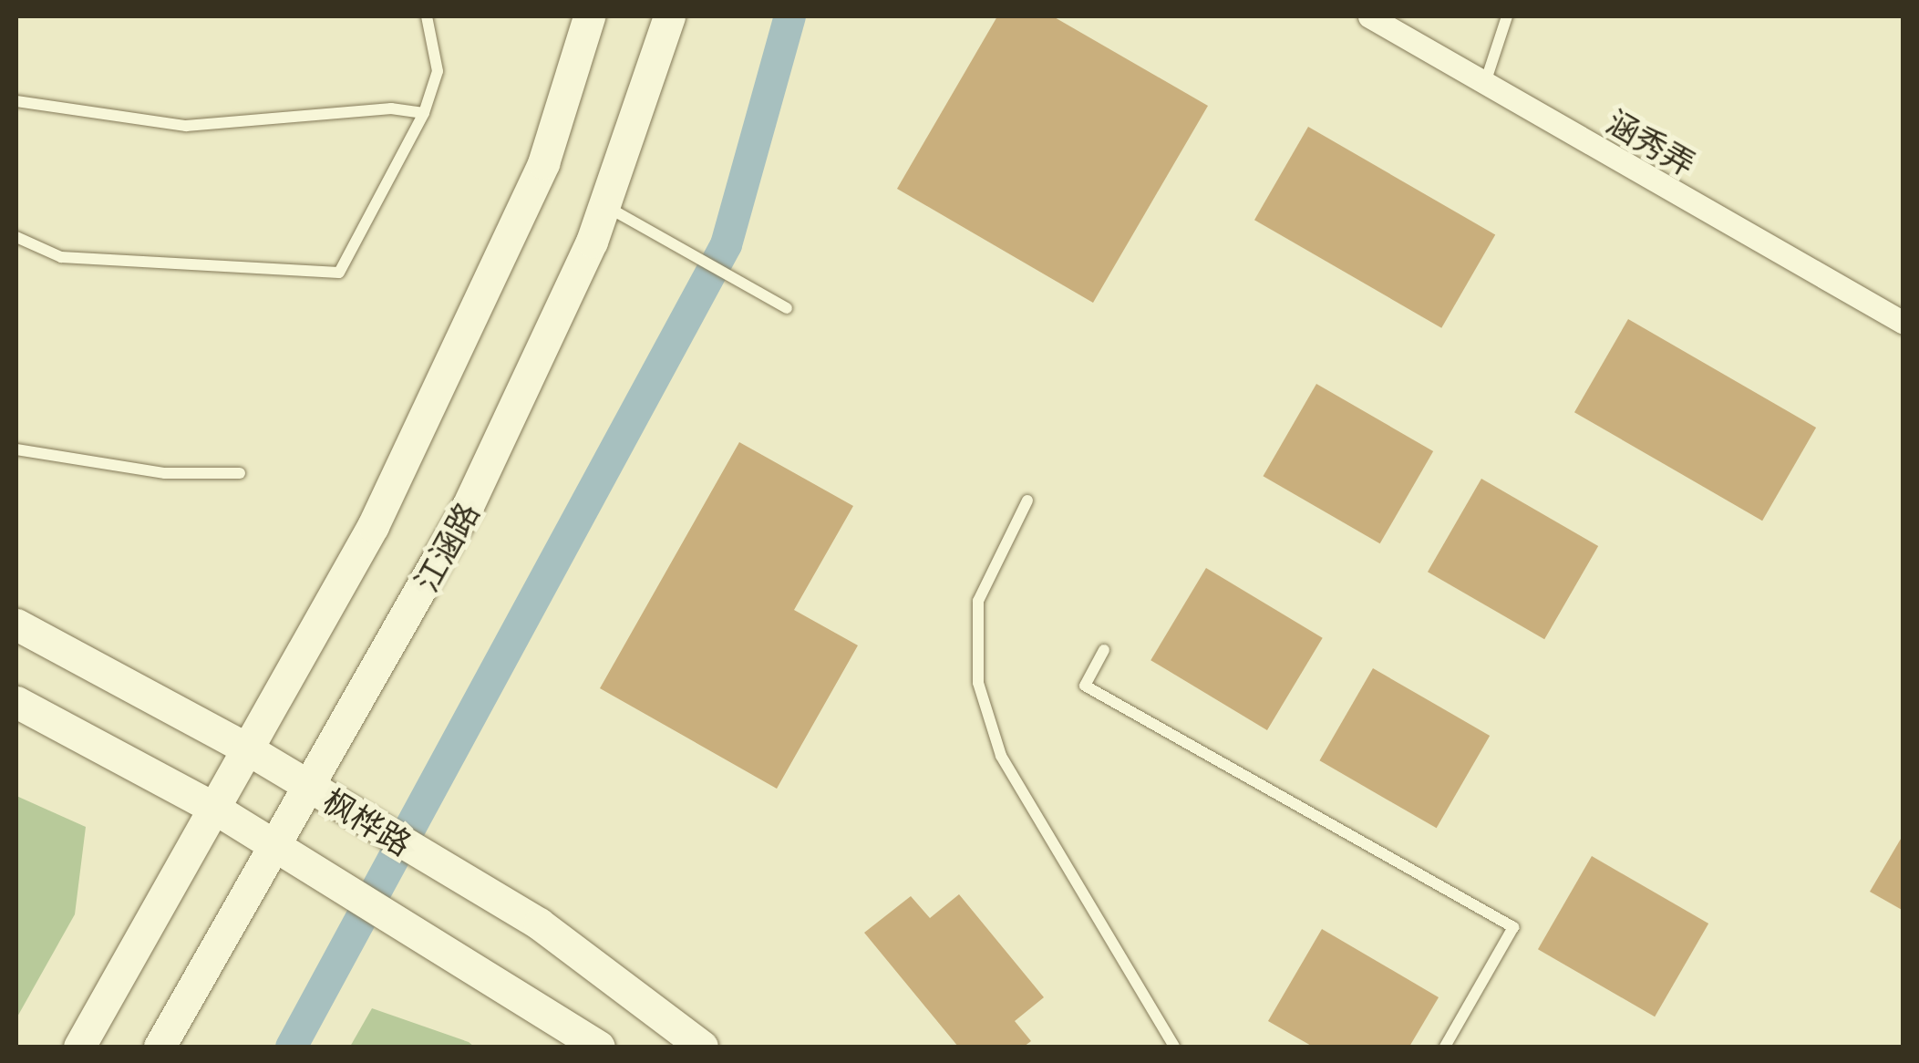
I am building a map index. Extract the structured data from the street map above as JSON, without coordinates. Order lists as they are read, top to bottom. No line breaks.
{"streets":{"main road":["江涵路","枫桦路"],"street":["涵秀弄"]},"crossings":[["江涵路","枫桦路"]]}
